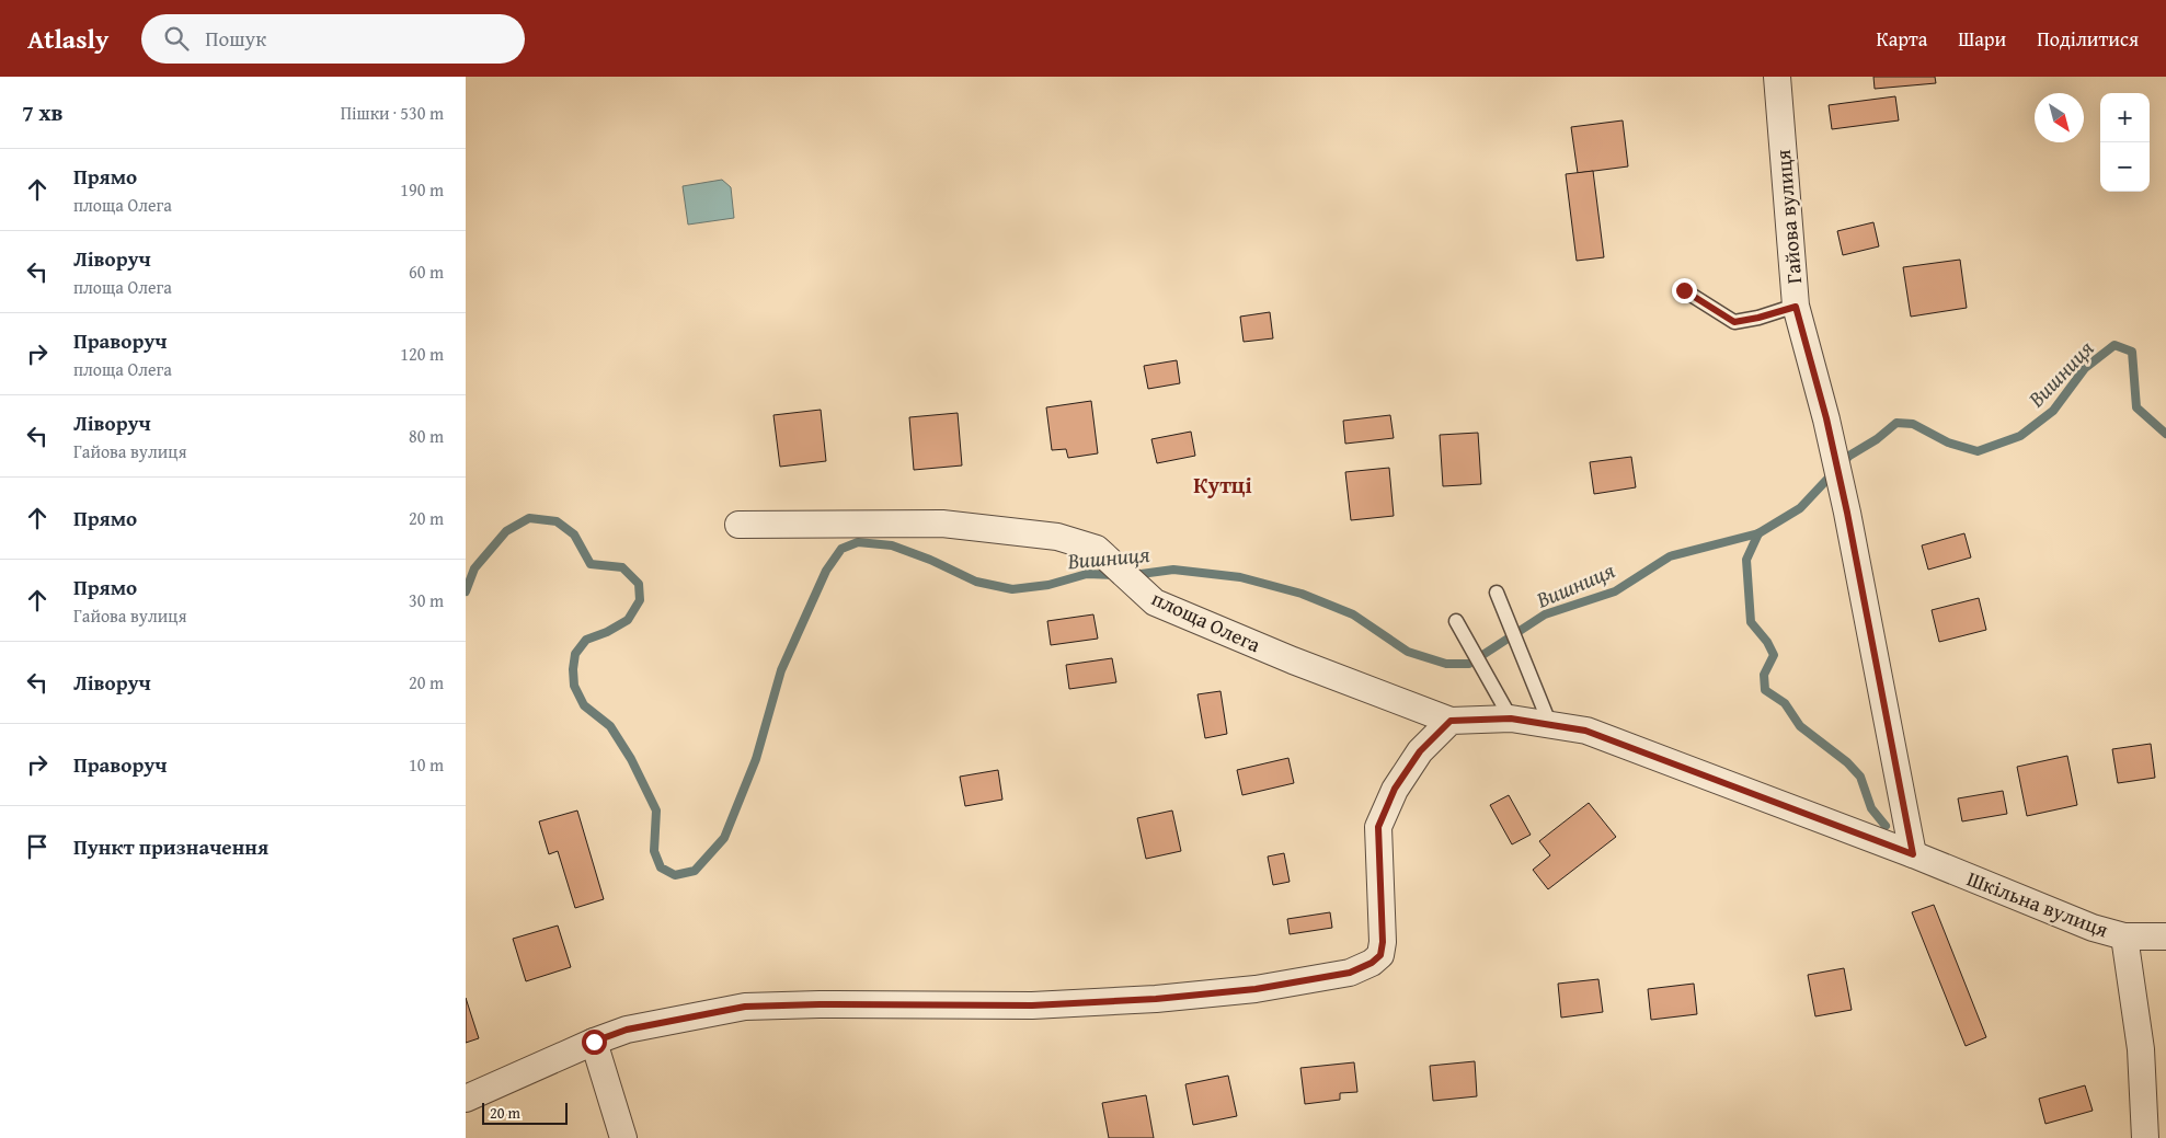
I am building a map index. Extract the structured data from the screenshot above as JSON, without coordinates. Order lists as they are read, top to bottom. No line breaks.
{"streets":{"street":["Гайова вулиця","площа Олега","Шкільна вулиця"]},"crossings":[["Гайова вулиця","площа Олега"],["Гайова вулиця","Шкільна вулиця"],["площа Олега","Шкільна вулиця"]],"districts":["Кутці"],"water":["Вишниця"],"scale_bar":"20 m","north":"bottom right","page":{"header":"Atlasly","search":"Пошук","nav":["Карта","Шари","Поділитися"],"heading":["7 хв","Пішки · 530 m"],"map_buttons":["+","−"],"list":[["Прямо","площа Олега","190 m"],["Ліворуч","площа Олега","60 m"],["Праворуч","площа Олега","120 m"],["Ліворуч","Гайова вулиця","80 m"],["Прямо","20 m"],["Прямо","Гайова вулиця","30 m"],["Ліворуч","20 m"],["Праворуч","10 m"],"Пункт призначення"],"scale":"20 m"}}
